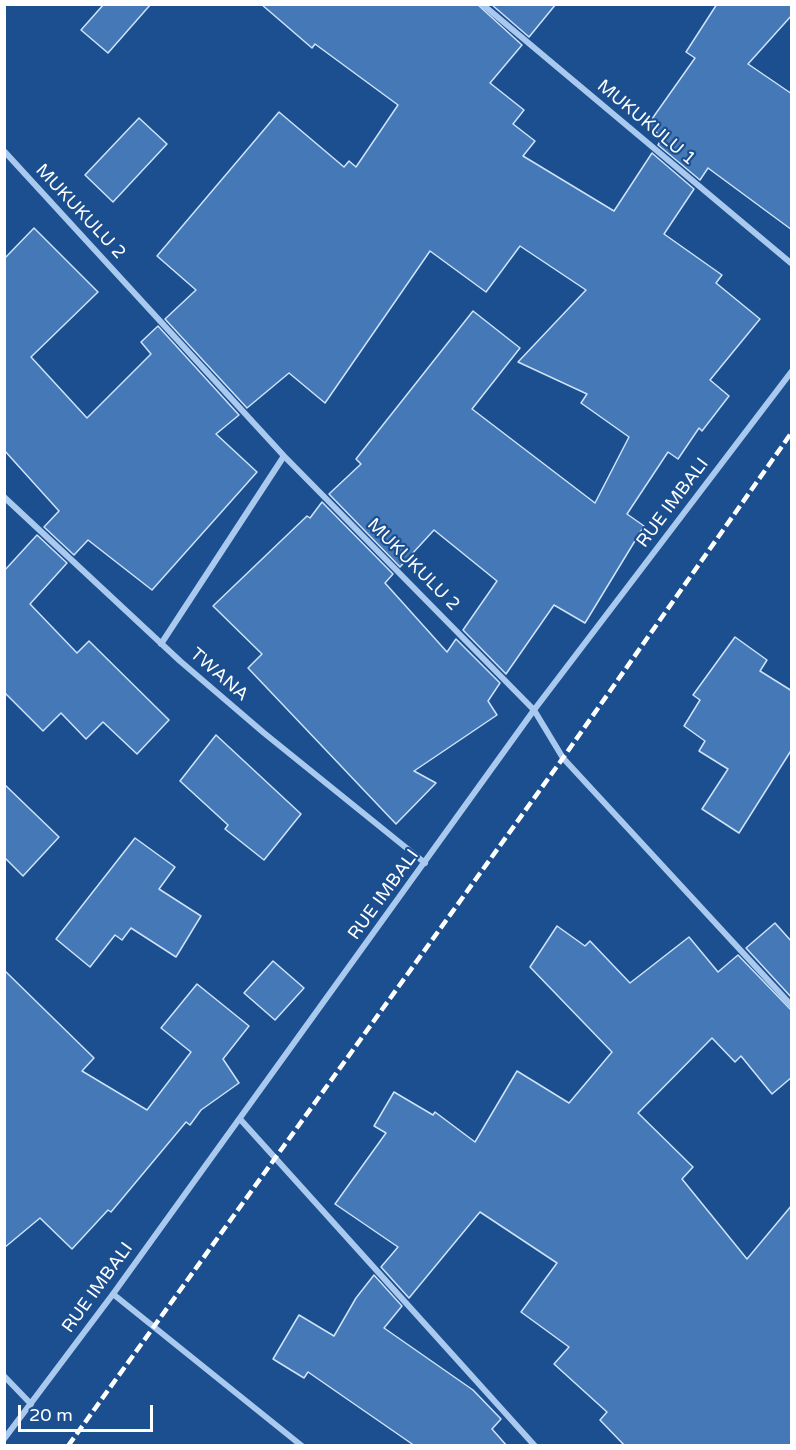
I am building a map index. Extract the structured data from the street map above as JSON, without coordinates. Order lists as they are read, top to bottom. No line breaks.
{"streets":{"street":["MUKUKULU 1","MUKUKULU 2","RUE IMBALI","TWANA"]},"crossings":[["MUKUKULU 2","RUE IMBALI"],["RUE IMBALI","TWANA"]],"scale_bar":"20 m"}
